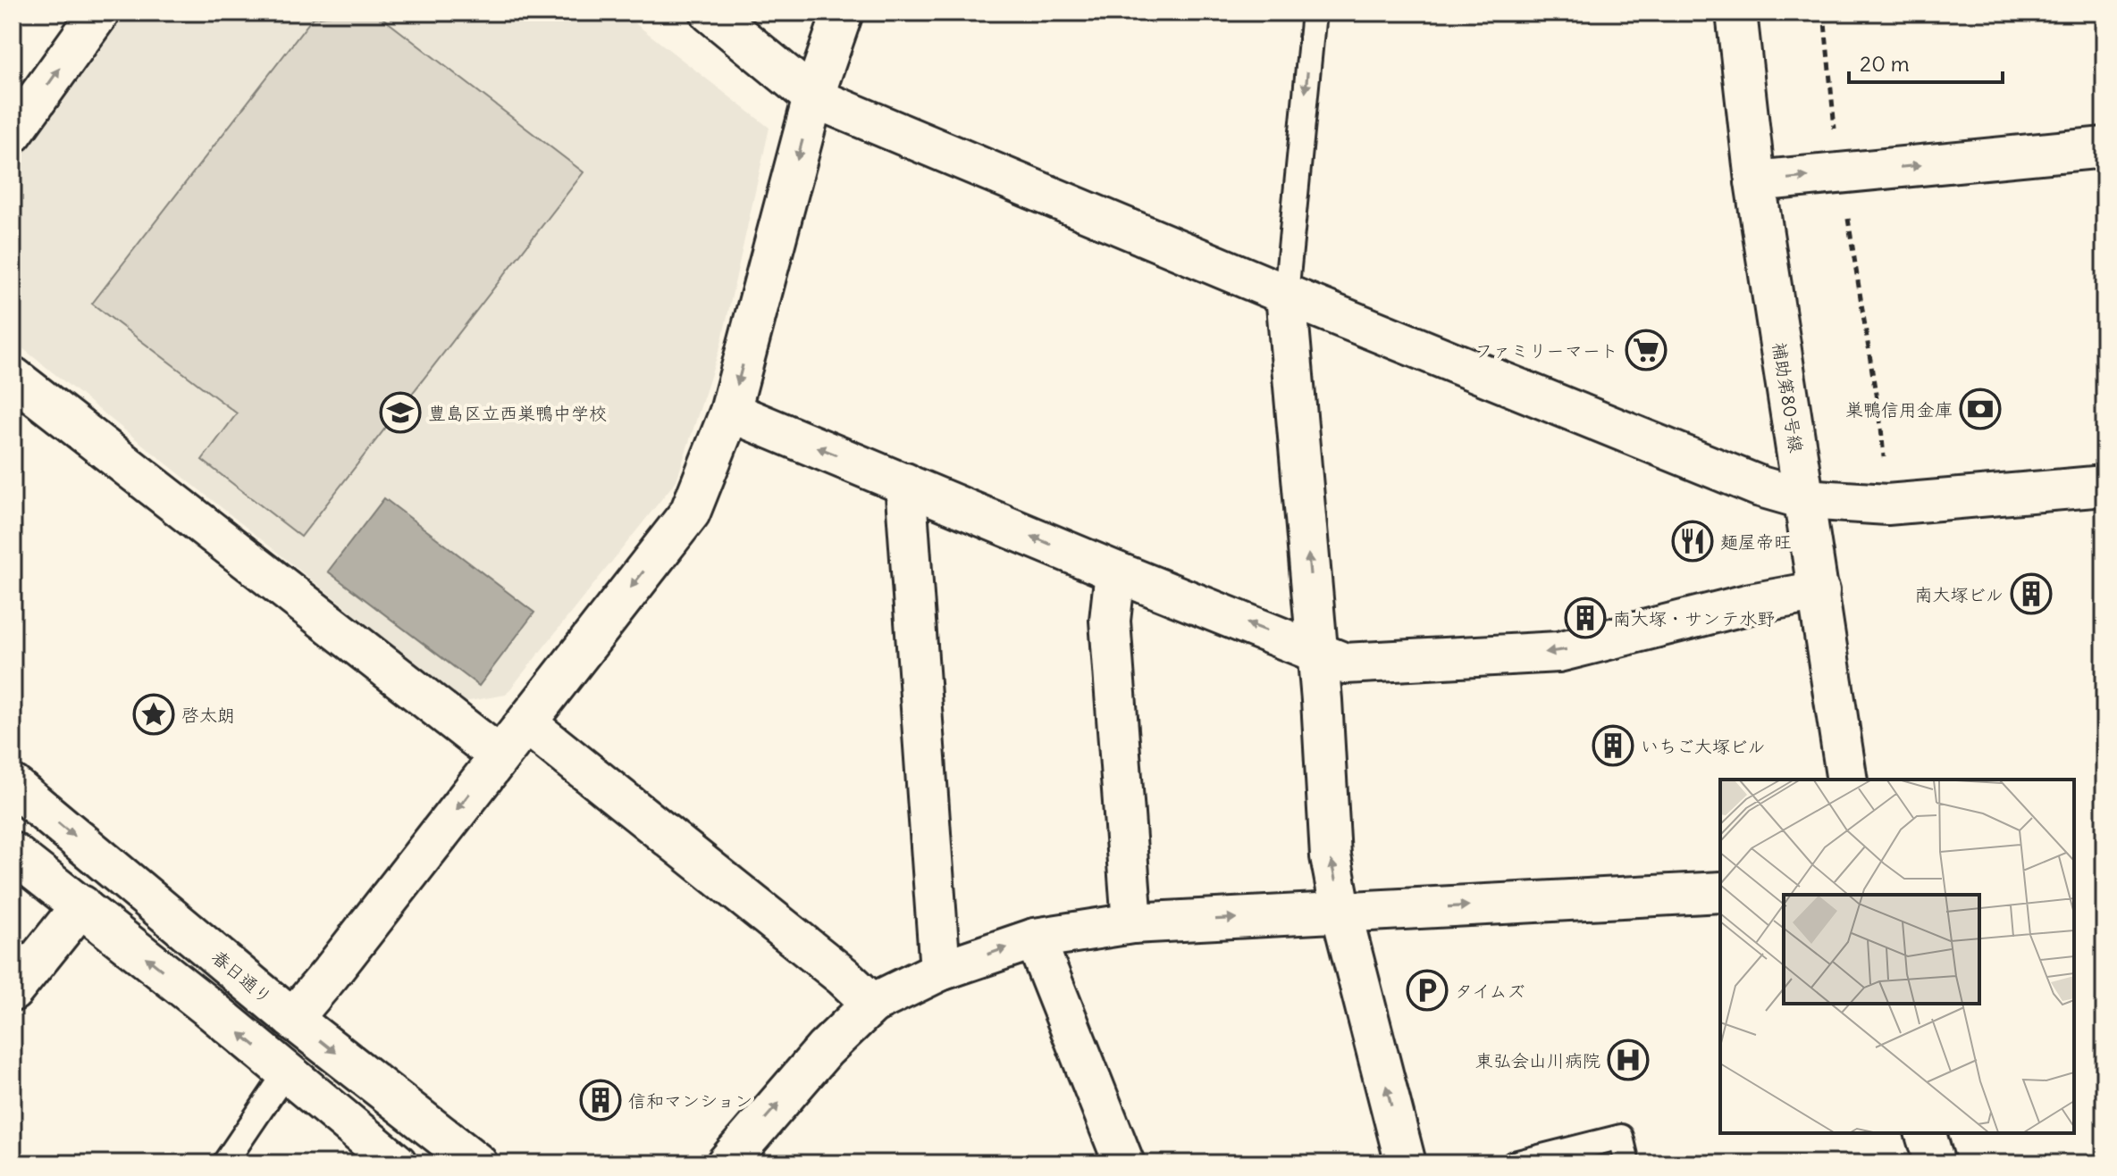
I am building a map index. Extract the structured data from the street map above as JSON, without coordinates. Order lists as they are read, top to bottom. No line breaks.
{"streets":{"main road":["補助第80号線","春日通り"]},"places":{"supermarket":["ファミリーマート"],"bank":["巣鴨信用金庫"],"school or university":["豊島区立西巣鴨中学校"],"restaurant":["麺屋帝旺"],"building":["南大塚ビル","南大塚・サンテ水野","いちご大塚ビル","信和マンション"],"place":["啓太朗"],"parking":["タイムズ"],"hospital":["東弘会山川病院"]},"scale_bar":"20 m"}
